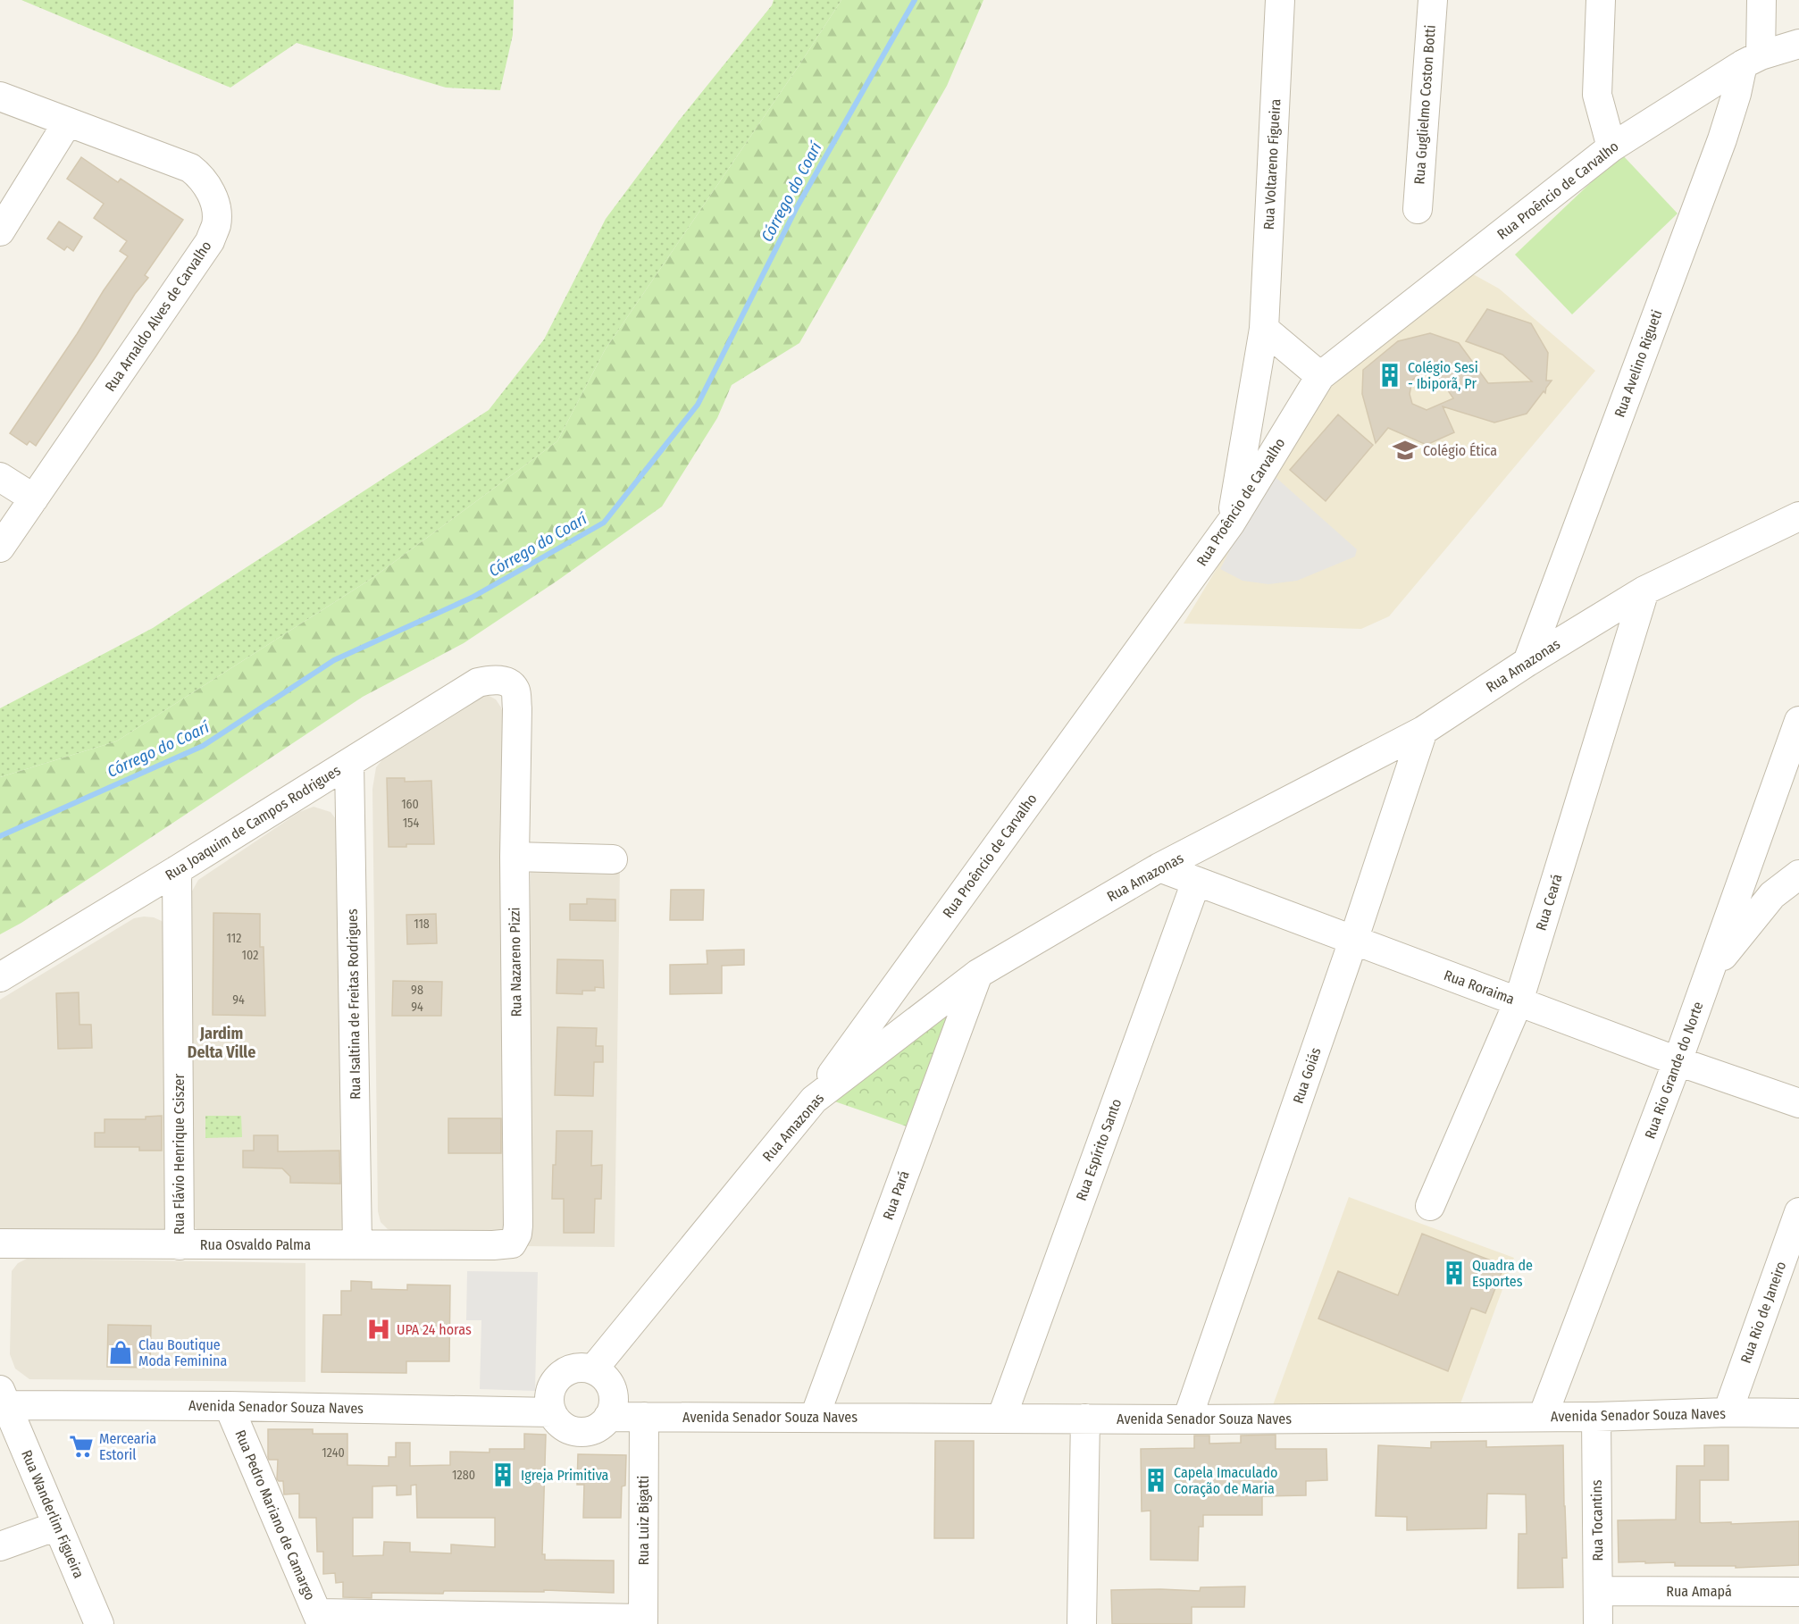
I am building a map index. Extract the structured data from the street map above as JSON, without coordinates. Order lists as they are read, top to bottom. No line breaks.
{"streets":{"street":["Rua Guglielmo Coston Botti","Rua Voltareno Figueira","Rua Proêncio de Carvalho","Rua Arnaldo Alves de Carvalho","Rua Avelino Rigueti","Rua Amazonas","Rua Joaquim de Campos Rodrigues","Rua Ceará","Rua Nazareno Pizzi","Rua Roraima","Rua Isaltina de Freitas Rodrigues","Rua Rio Grande do Norte","Rua Goiás","Rua Espírito Santo","Rua Flávio Henrique Csiszer","Rua Pará","Rua Osvaldo Palma","Rua Rio de Janeiro","Avenida Senador Souza Naves","Rua Wanderlim Figueira","Rua Pedro Mariano de Camargo","Rua Luiz Bigatti","Rua Tocantins","Rua Amapá"]},"crossings":[["Rua Voltareno Figueira","Rua Proêncio de Carvalho"],["Rua Proêncio de Carvalho","Rua Avelino Rigueti"],["Rua Proêncio de Carvalho","Rua Amazonas"],["Rua Avelino Rigueti","Rua Amazonas"],["Rua Amazonas","Rua Ceará"],["Rua Amazonas","Rua Roraima"],["Rua Amazonas","Rua Goiás"],["Rua Amazonas","Rua Pará"],["Rua Amazonas","Avenida Senador Souza Naves"],["Rua Joaquim de Campos Rodrigues","Rua Nazareno Pizzi"],["Rua Joaquim de Campos Rodrigues","Rua Isaltina de Freitas Rodrigues"],["Rua Joaquim de Campos Rodrigues","Rua Flávio Henrique Csiszer"],["Rua Ceará","Rua Roraima"],["Rua Nazareno Pizzi","Rua Osvaldo Palma"],["Rua Roraima","Rua Rio Grande do Norte"],["Rua Roraima","Rua Goiás"],["Rua Roraima","Rua Espírito Santo"],["Rua Isaltina de Freitas Rodrigues","Rua Osvaldo Palma"],["Rua Rio Grande do Norte","Avenida Senador Souza Naves"],["Rua Goiás","Avenida Senador Souza Naves"],["Rua Espírito Santo","Avenida Senador Souza Naves"],["Rua Flávio Henrique Csiszer","Rua Osvaldo Palma"],["Rua Pará","Avenida Senador Souza Naves"],["Rua Rio de Janeiro","Avenida Senador Souza Naves"],["Avenida Senador Souza Naves","Rua Wanderlim Figueira"],["Avenida Senador Souza Naves","Rua Pedro Mariano de Camargo"],["Avenida Senador Souza Naves","Rua Luiz Bigatti"],["Avenida Senador Souza Naves","Rua Tocantins"],["Rua Tocantins","Rua Amapá"]],"districts":["Jardim Delta Ville"],"water":["Córrego do Coarí"],"places":{"building":["Colégio Sesi - Ibiporã, Pr","Quadra de Esportes","Igreja Primitiva","Capela Imaculado Coração de Maria"],"school or university":["Colégio Ética"],"hospital":["UPA 24 horas"],"shop":["Clau Boutique Moda Feminina"],"supermarket":["Mercearia Estoril"]},"house_numbers":["160","154","118","112","102","98","94","94","1240","1280"]}
